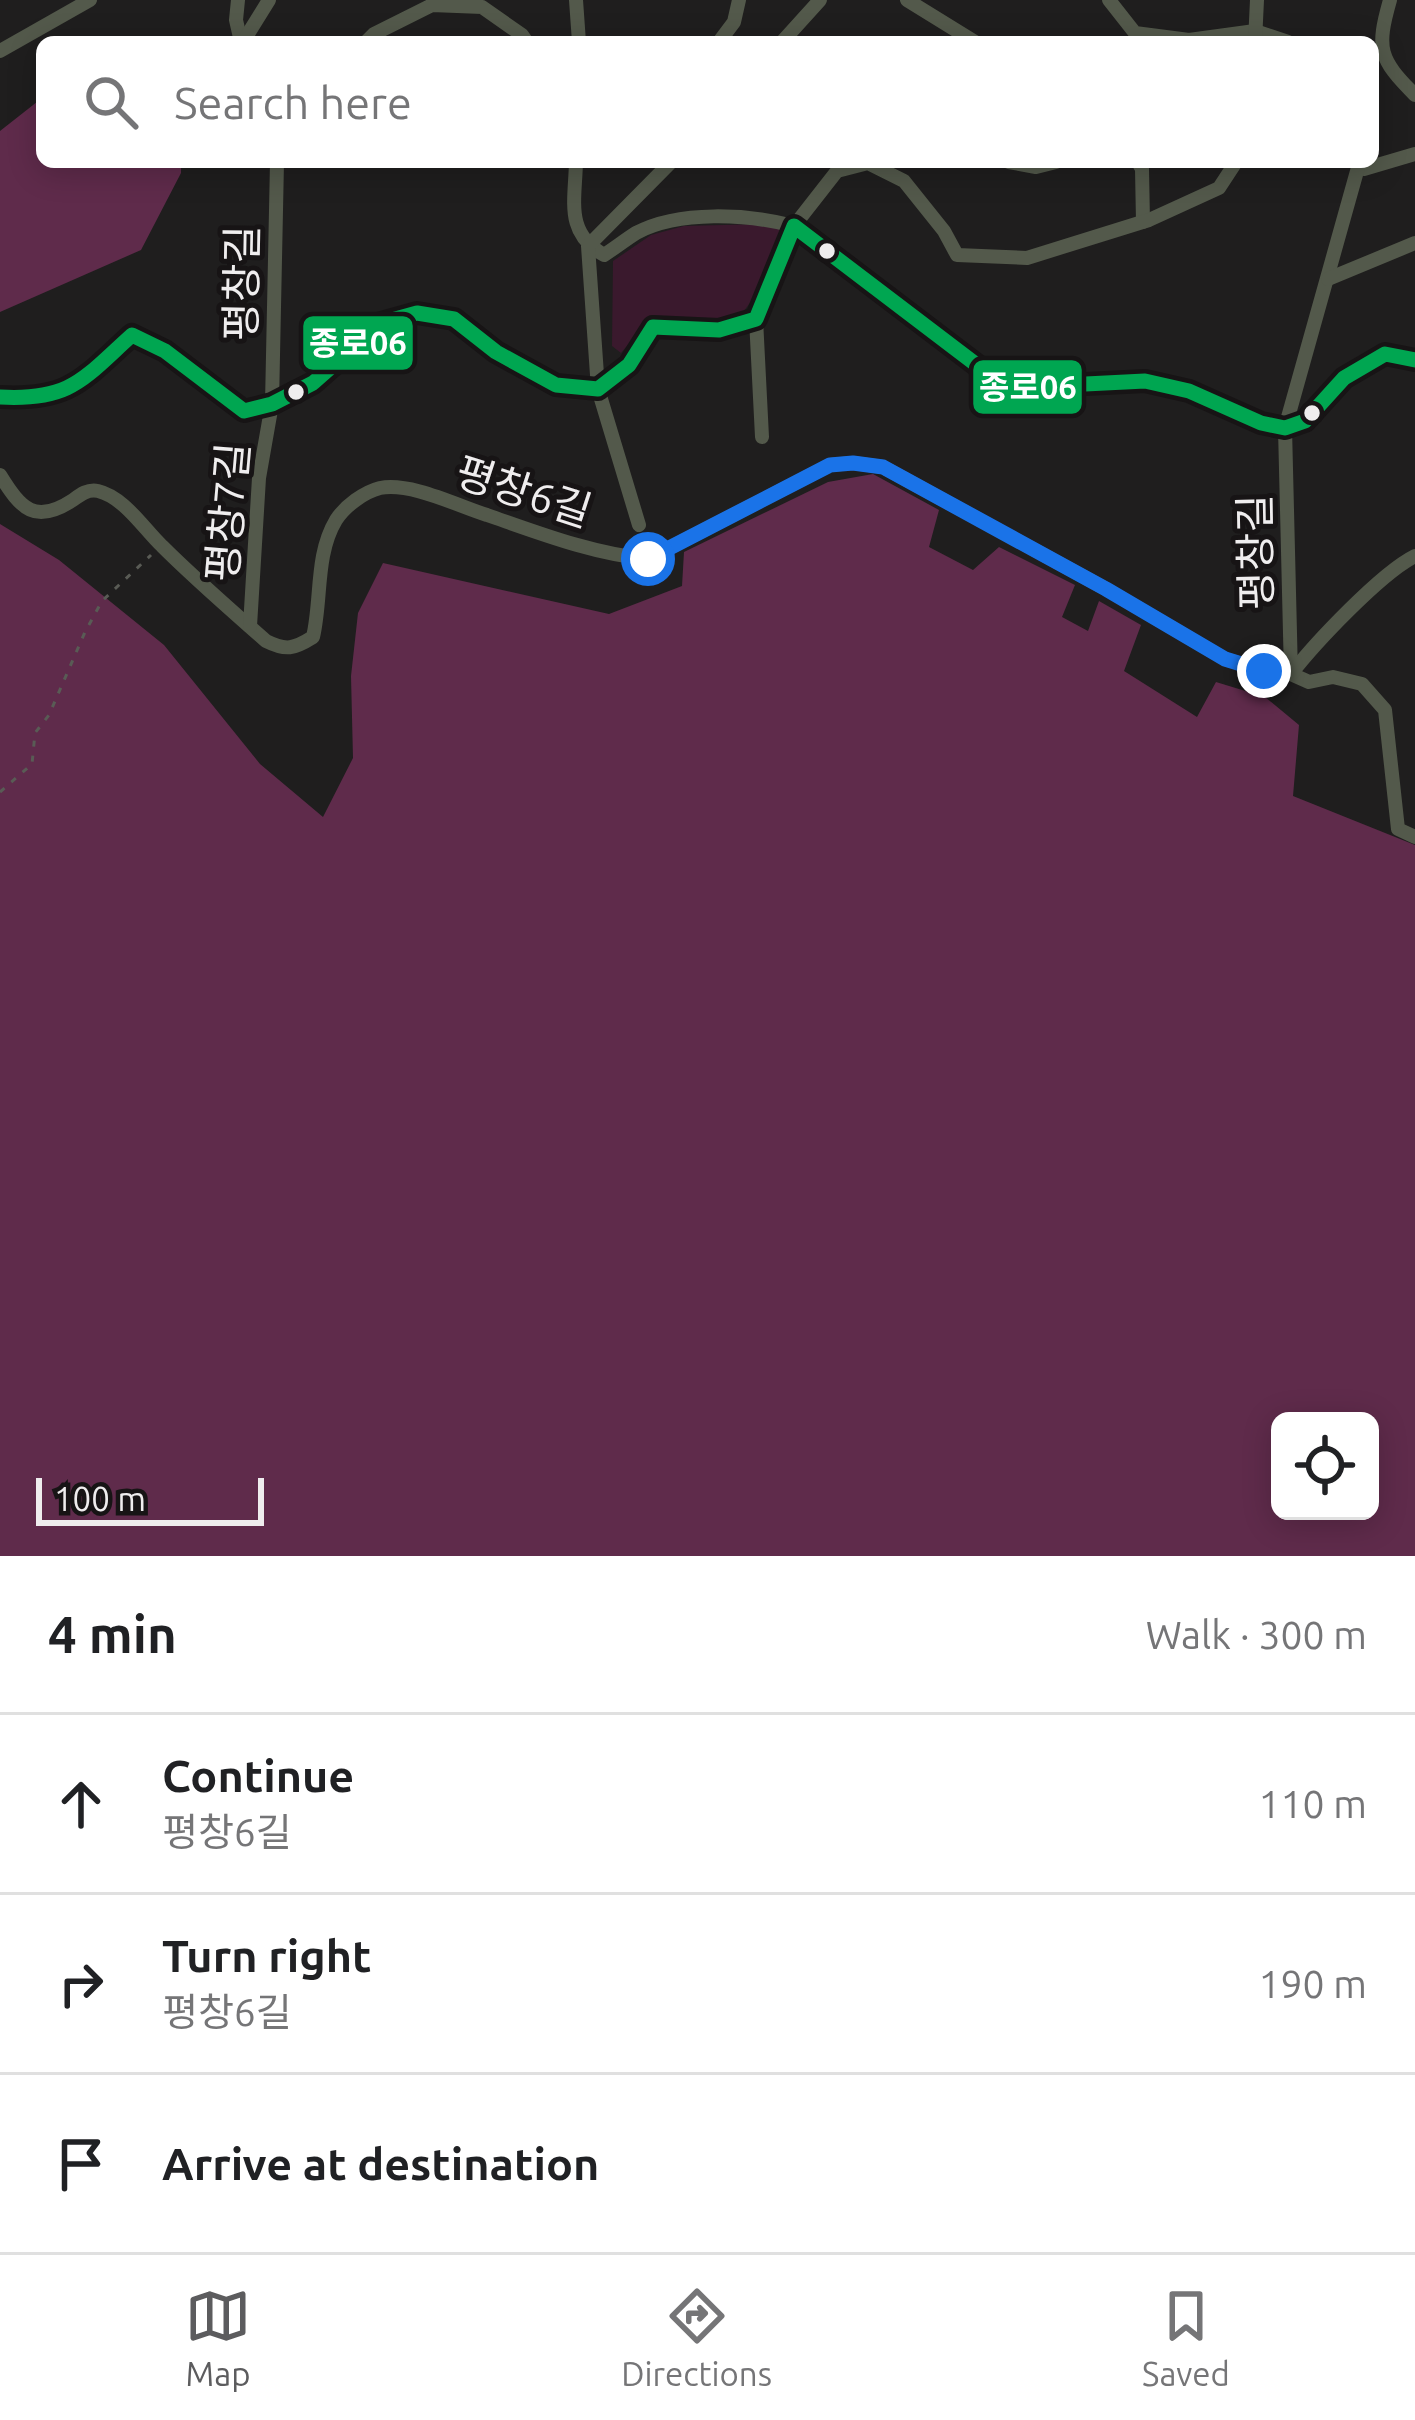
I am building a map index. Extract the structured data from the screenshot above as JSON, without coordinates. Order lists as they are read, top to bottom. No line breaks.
{"streets":{"street":["평창길","평창6길","평창7길"]},"crossings":[["평창길","평창6길"],["평창길","평창7길"],["평창6길","평창7길"]],"lines":["transit line 종로06"],"scale_bar":"100 m","page":{"search":"Search here","scale":"100 m","heading":["4 min","Walk · 300 m"],"list":[["Continue","평창6길","110 m"],["Turn right","평창6길","190 m"],"Arrive at destination"],"nav":["Map","Directions","Saved"]}}
